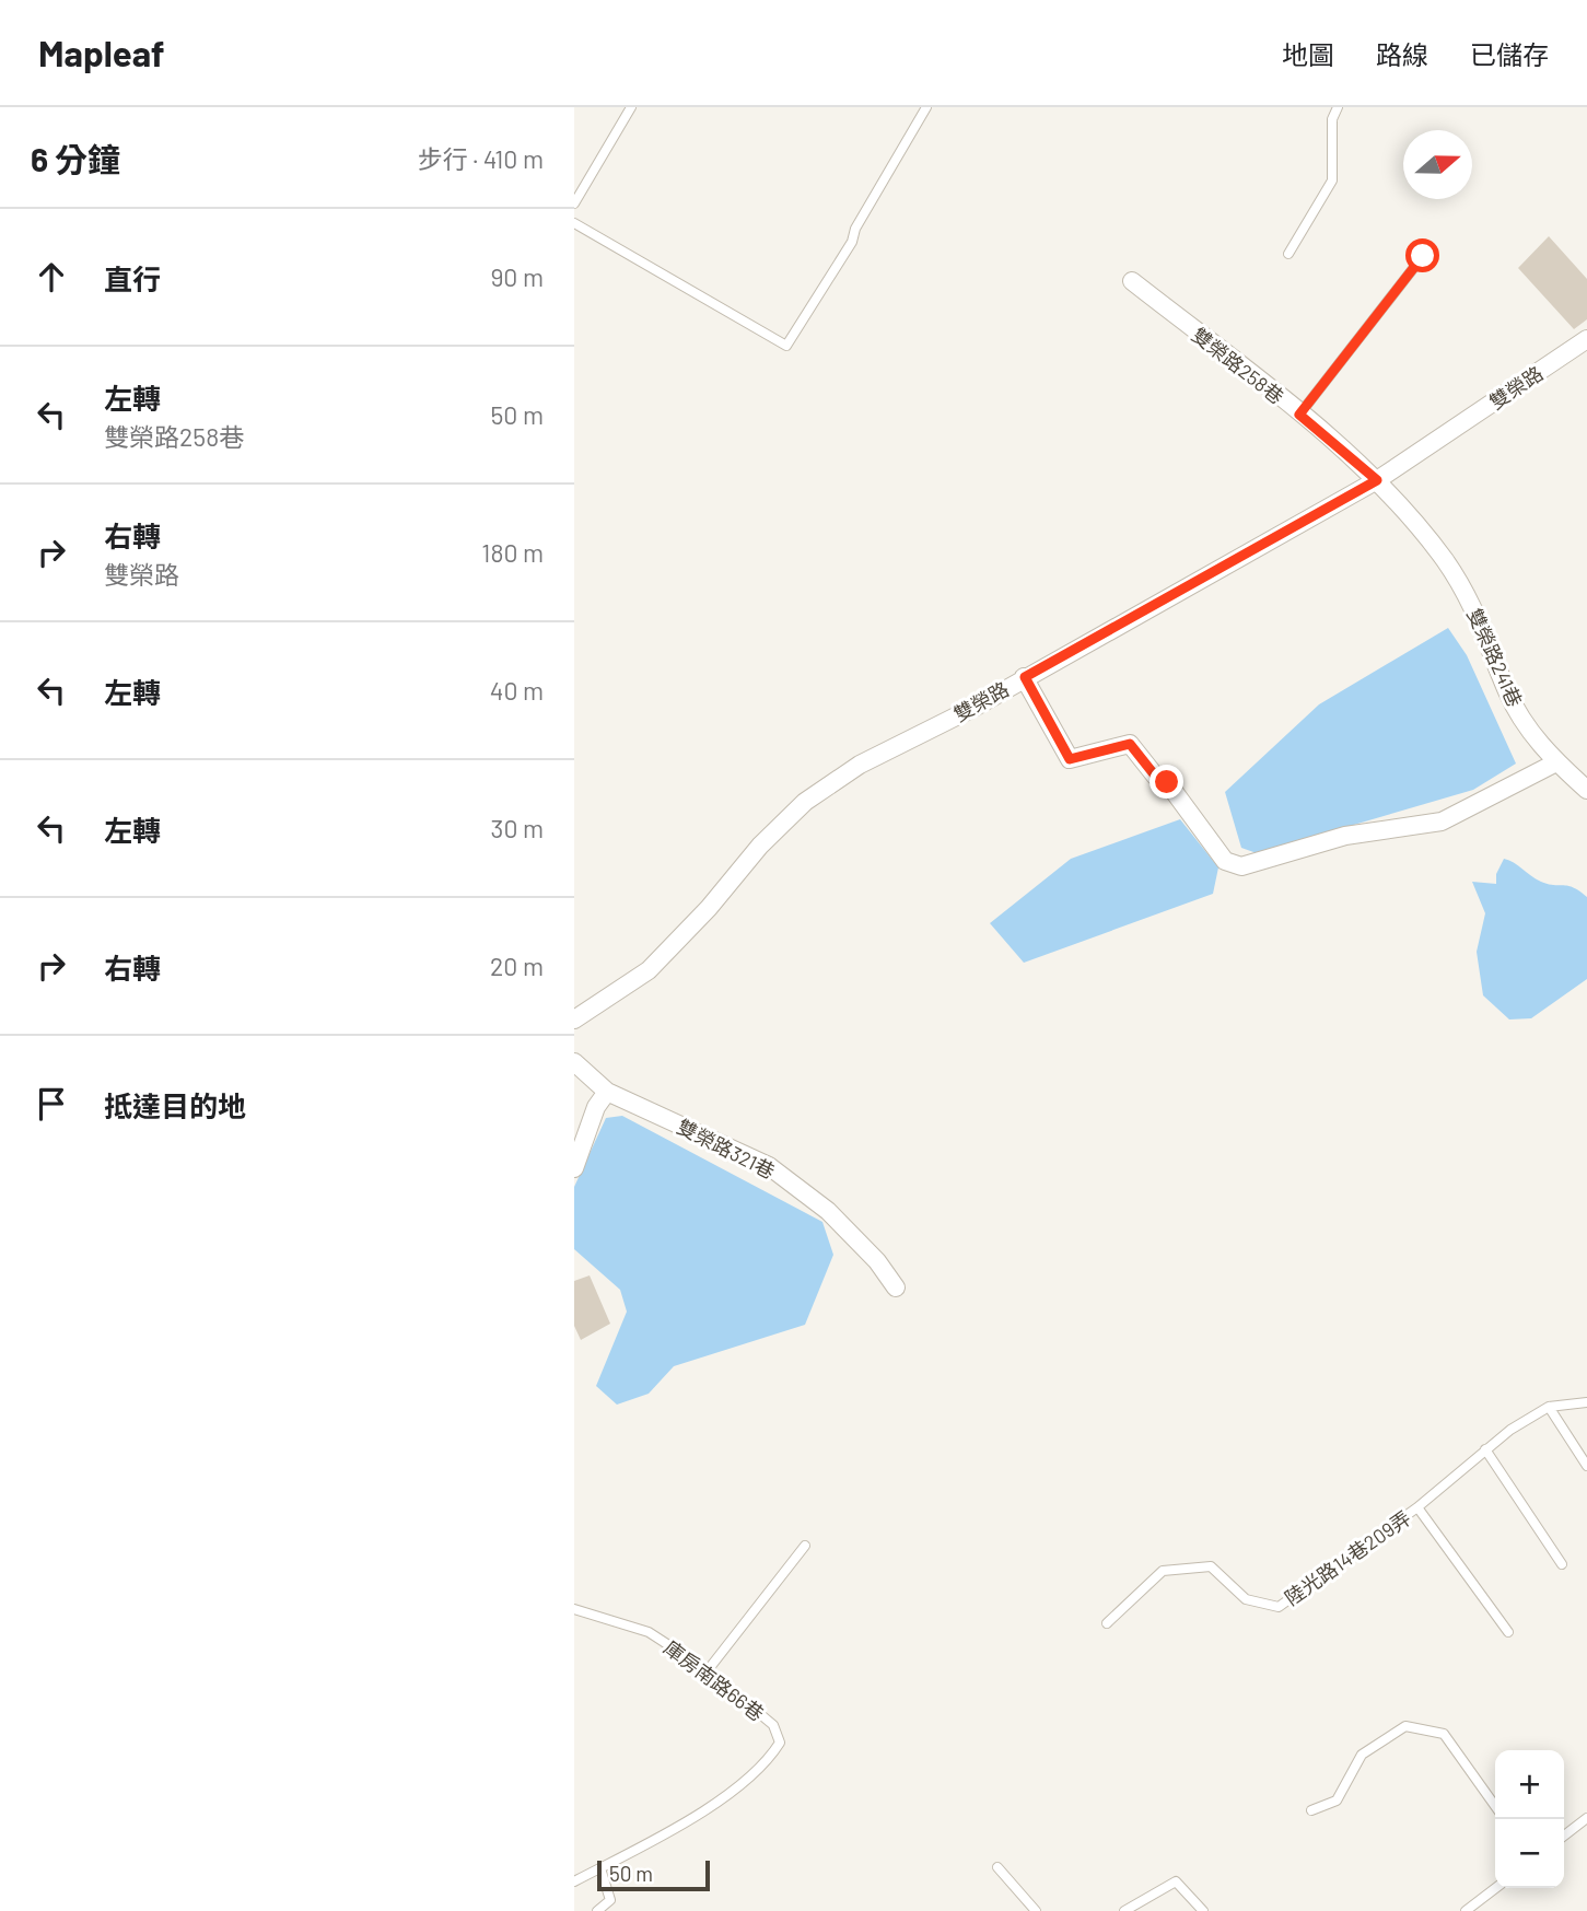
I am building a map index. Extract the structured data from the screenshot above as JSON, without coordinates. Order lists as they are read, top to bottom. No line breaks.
{"streets":{"street":["雙榮路258巷","雙榮路","雙榮路241巷","雙榮路321巷"],"lane":["陸光路14巷209弄","庫房南路66巷"]},"crossings":[["雙榮路258巷","雙榮路"],["雙榮路258巷","雙榮路241巷"],["雙榮路","雙榮路241巷"]],"scale_bar":"50 m","north":"right","page":{"header":"Mapleaf","nav":["地圖","路線","已儲存"],"heading":["6 分鐘","步行 · 410 m"],"list":[["直行","90 m"],["左轉","雙榮路258巷","50 m"],["右轉","雙榮路","180 m"],["左轉","40 m"],["左轉","30 m"],["右轉","20 m"],"抵達目的地"],"map_buttons":["+","−"],"scale":"50 m"}}
